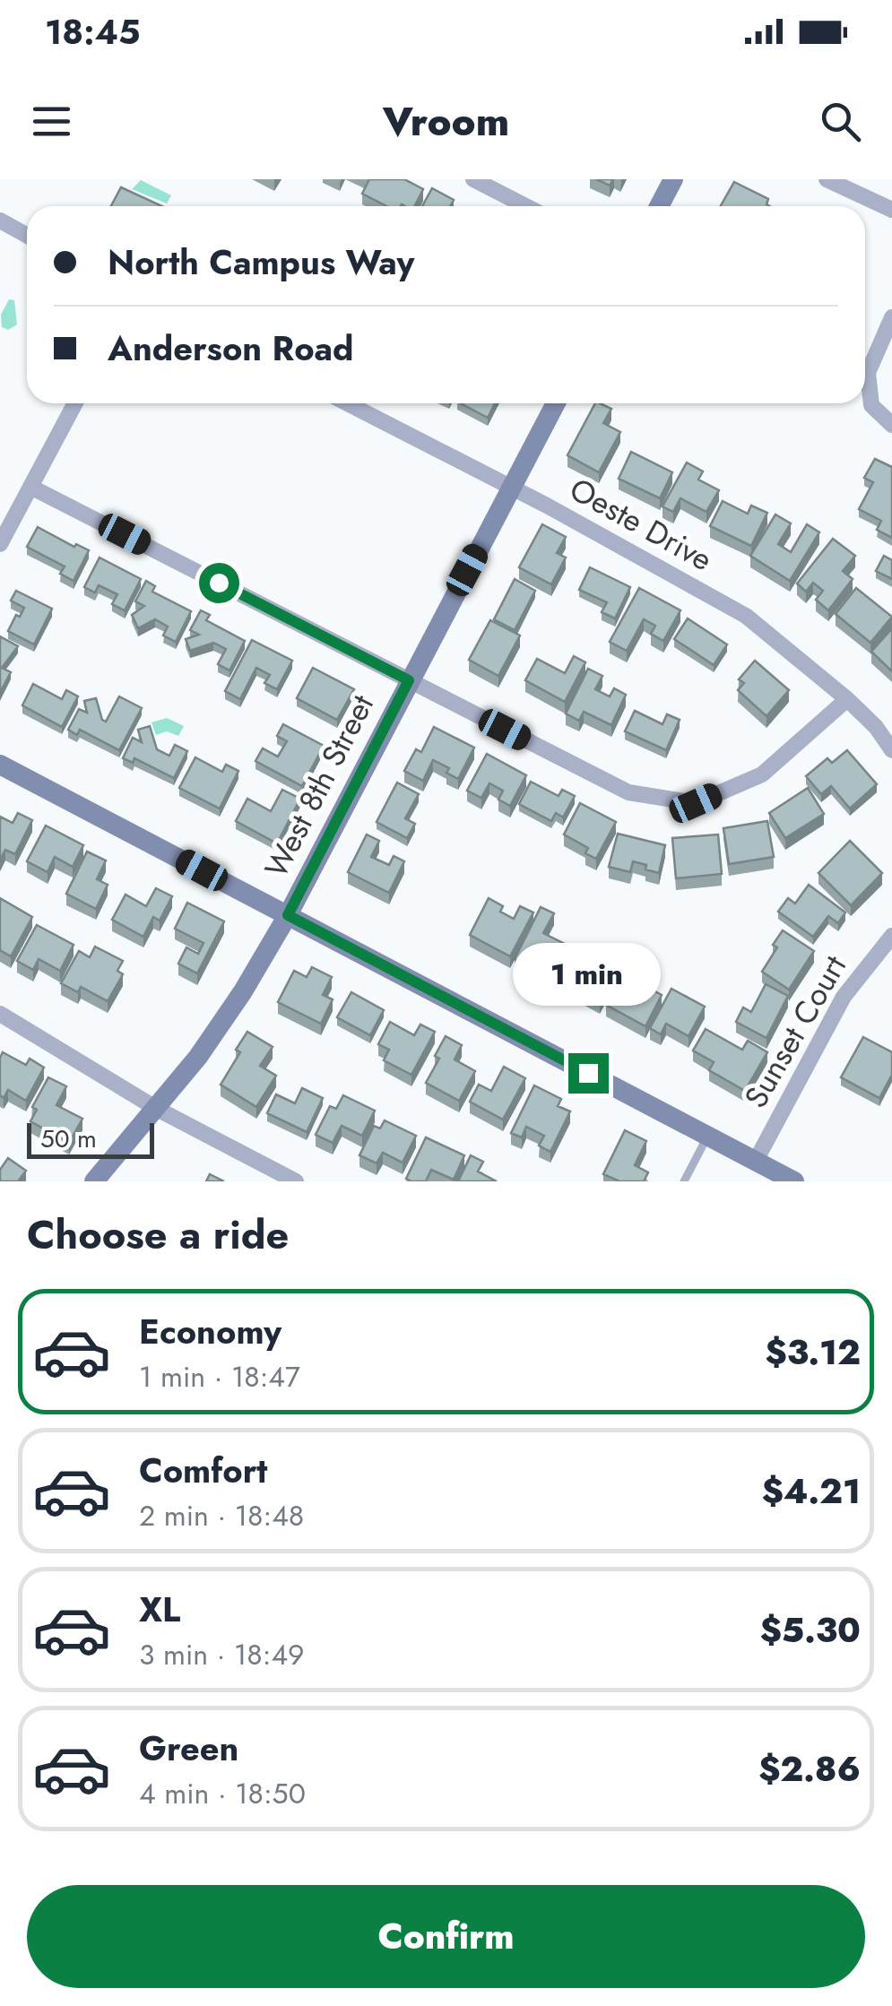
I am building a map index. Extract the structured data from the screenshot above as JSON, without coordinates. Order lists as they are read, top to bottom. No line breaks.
{"streets":{"street":["Oeste Drive","West 8th Street","Sunset Court"]},"crossings":[["Oeste Drive","West 8th Street"]],"scale_bar":"50 m","page":{"status":"18:45","header":"Vroom","banner":["North Campus Way","Anderson Road"],"bubble":"1 min","scale":"50 m","heading":"Choose a ride","list":[{"name":"Economy","note":"1 min · 18:47","value":"$3.12"},{"name":"Comfort","note":"2 min · 18:48","value":"$4.21"},{"name":"XL","note":"3 min · 18:49","value":"$5.30"},{"name":"Green","note":"4 min · 18:50","value":"$2.86"}],"buttons":"Confirm"}}
